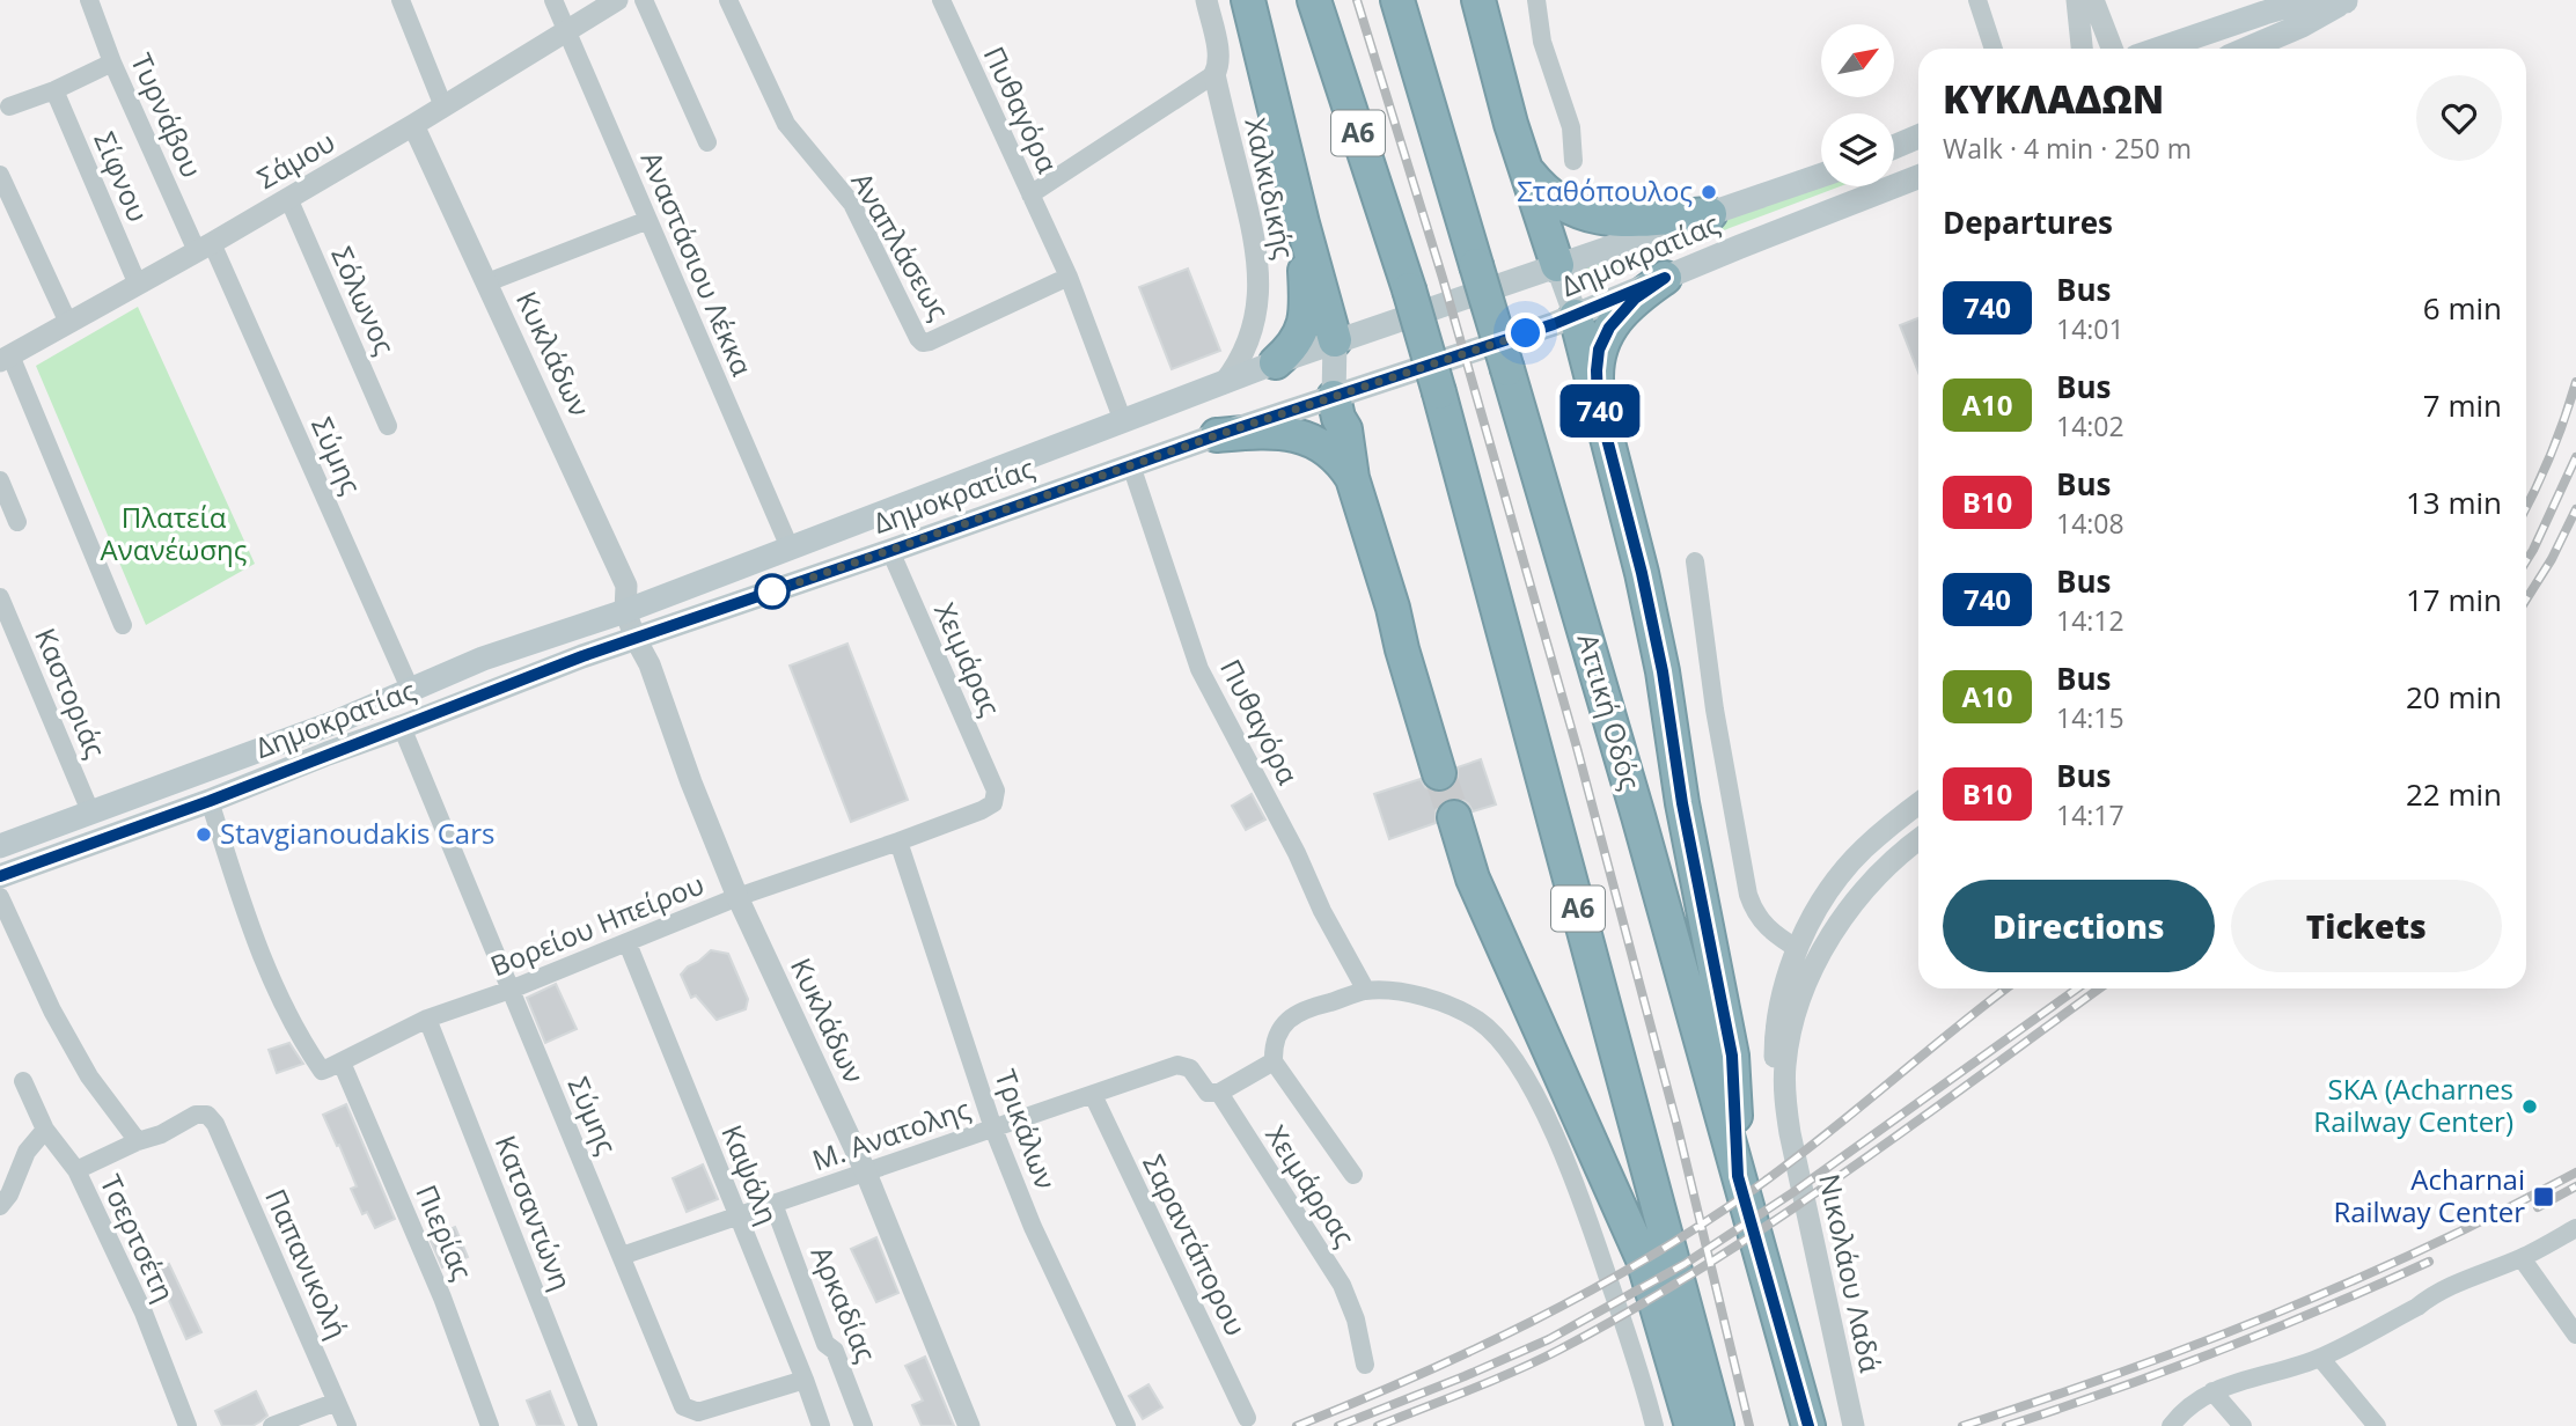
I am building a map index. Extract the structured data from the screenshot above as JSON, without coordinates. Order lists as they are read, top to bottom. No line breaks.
{"streets":{"highway":["Α6","Αττική Οδός"],"main road":["Δημοκρατίας"],"street":["Πυθαγόρα","Τυρνάβου","Σάμου","Σίφνου","Χαλκιδικής","Αναπλάσεως","Αναστάσιου Λέκκα","Σόλωνος","Κυκλάδων","Σύμης","Χειμάρας","Καστοριάς","Βορείου Ηπείρου","Τρικάλων","Μ. Ανατολης","Καψάλη","Χειμάρρας","Κατσαντώνη","Πιερίας","Τσερτσέτη","Σαραντάπορου","Παπανικολή","Νικολάου Λαδά","Αρκαδίας"]},"crossings":[["Πυθαγόρα","Αναπλάσεως"],["Πυθαγόρα","Δημοκρατίας"],["Τυρνάβου","Σάμου"],["Τυρνάβου","Σύμης"],["Σάμου","Σίφνου"],["Σάμου","Αναστάσιου Λέκκα"],["Σάμου","Σόλωνος"],["Σάμου","Κυκλάδων"],["Σάμου","Σύμης"],["Χαλκιδικής","Δημοκρατίας"],["Δημοκρατίας","Αναστάσιου Λέκκα"],["Δημοκρατίας","Κυκλάδων"],["Δημοκρατίας","Σύμης"],["Δημοκρατίας","Χειμάρας"],["Δημοκρατίας","Καστοριάς"],["Δημοκρατίας","Βορείου Ηπείρου"],["Κυκλάδων","Βορείου Ηπείρου"],["Κυκλάδων","Μ. Ανατολης"],["Σύμης","Βορείου Ηπείρου"],["Σύμης","Μ. Ανατολης"],["Σύμης","Καψάλη"],["Χειμάρας","Βορείου Ηπείρου"],["Βορείου Ηπείρου","Τρικάλων"],["Βορείου Ηπείρου","Καψάλη"],["Βορείου Ηπείρου","Κατσαντώνη"],["Βορείου Ηπείρου","Πιερίας"],["Τρικάλων","Μ. Ανατολης"],["Μ. Ανατολης","Καψάλη"],["Μ. Ανατολης","Χειμάρρας"],["Μ. Ανατολης","Σαραντάπορου"],["Μ. Ανατολης","Αρκαδίας"]],"parks":["Πλατεία Ανανέωσης"],"places":{"other":["Σταθόπουλος","Stavgianoudakis Cars","SKA (Acharnes Railway Center)"],"transit":["Acharnai Railway Center"]},"lines":["bus line 740"],"north":"top right","page":{"on_map":"740","heading":[["ΚΥΚΛΑΔΩΝ","Walk · 4 min · 250 m"],"Departures"],"list":[{"mark":"740","name":"Bus","note":"14:01","value":"6 min"},{"mark":"Α10","name":"Bus","note":"14:02","value":"7 min"},{"mark":"Β10","name":"Bus","note":"14:08","value":"13 min"},{"mark":"740","name":"Bus","note":"14:12","value":"17 min"},{"mark":"Α10","name":"Bus","note":"14:15","value":"20 min"},{"mark":"Β10","name":"Bus","note":"14:17","value":"22 min"}],"buttons":["Directions","Tickets"]}}
